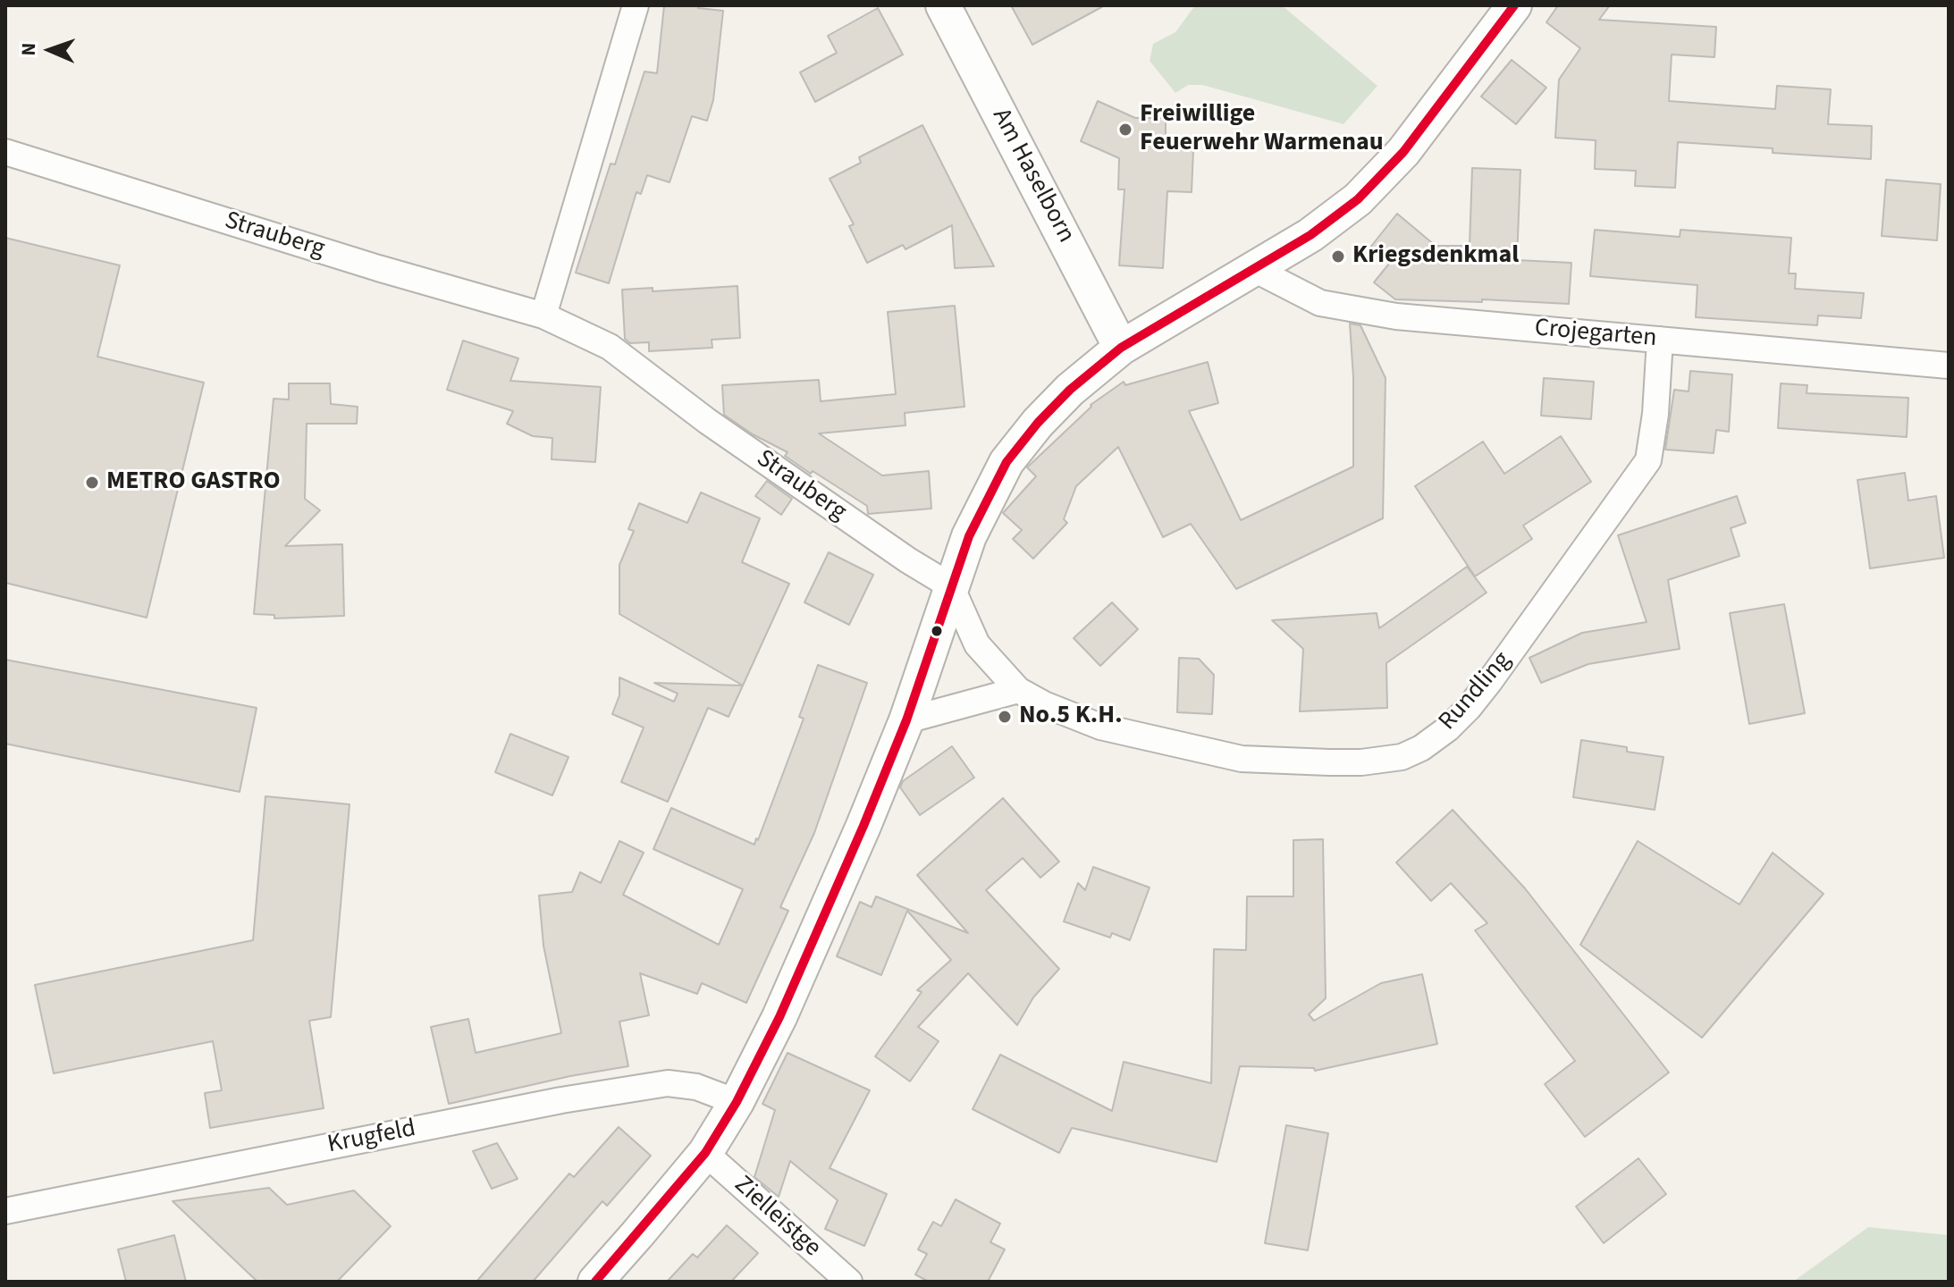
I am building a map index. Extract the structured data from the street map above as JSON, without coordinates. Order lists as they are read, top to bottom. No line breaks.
{"streets":{"street":["Am Haselborn","Strauberg","Crojegarten","Rundling","Krugfeld","Zielleistge"]},"crossings":[["Strauberg","Rundling"],["Crojegarten","Rundling"]],"places":["Freiwillige Feuerwehr Warmenau","Kriegsdenkmal","METRO GASTRO","No.5 K.H."],"north":"left"}
